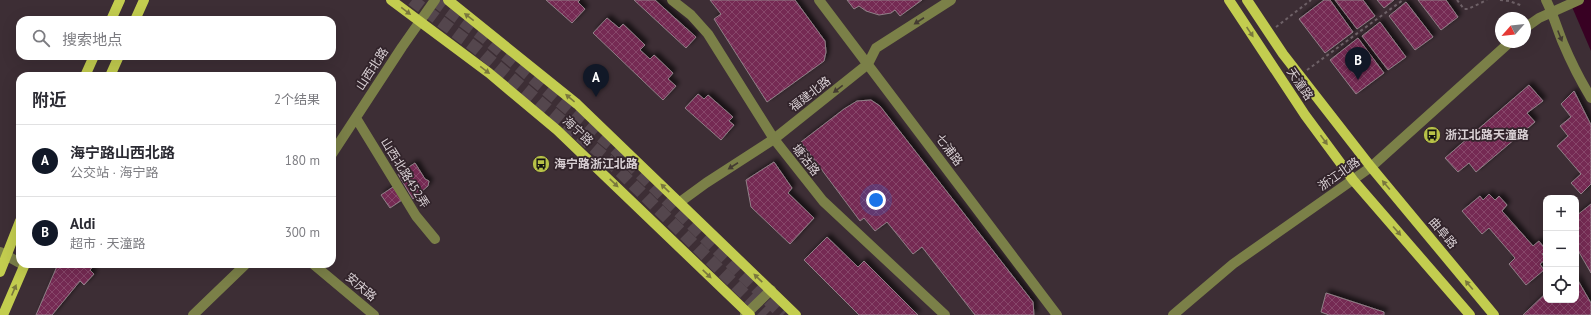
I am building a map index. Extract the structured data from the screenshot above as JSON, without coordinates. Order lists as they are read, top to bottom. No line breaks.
{"streets":{"main road":["天潼路","海宁路","曲阜路"],"street":["山西北路","福建北路","七浦路","塘沽路","山西北路452弄","浙江北路","安庆路"]},"crossings":[["山西北路","海宁路"],["山西北路","山西北路452弄"],["天潼路","浙江北路"],["天潼路","曲阜路"],["福建北路","海宁路"],["福建北路","七浦路"],["福建北路","塘沽路"],["浙江北路","曲阜路"]],"one_way":["福建北路"],"places":{"bus stop":["浙江北路天潼路","海宁路浙江北路"]},"north":"bottom left","page":{"search":"搜索地点","pins":["B","A"],"heading":["附近","2个结果"],"list":[{"mark":"A","name":"海宁路山西北路","note":"公交站 · 海宁路","value":"180 m"},{"mark":"B","name":"Aldi","note":"超市 · 天潼路","value":"300 m"}],"map_buttons":["+","−"]}}
